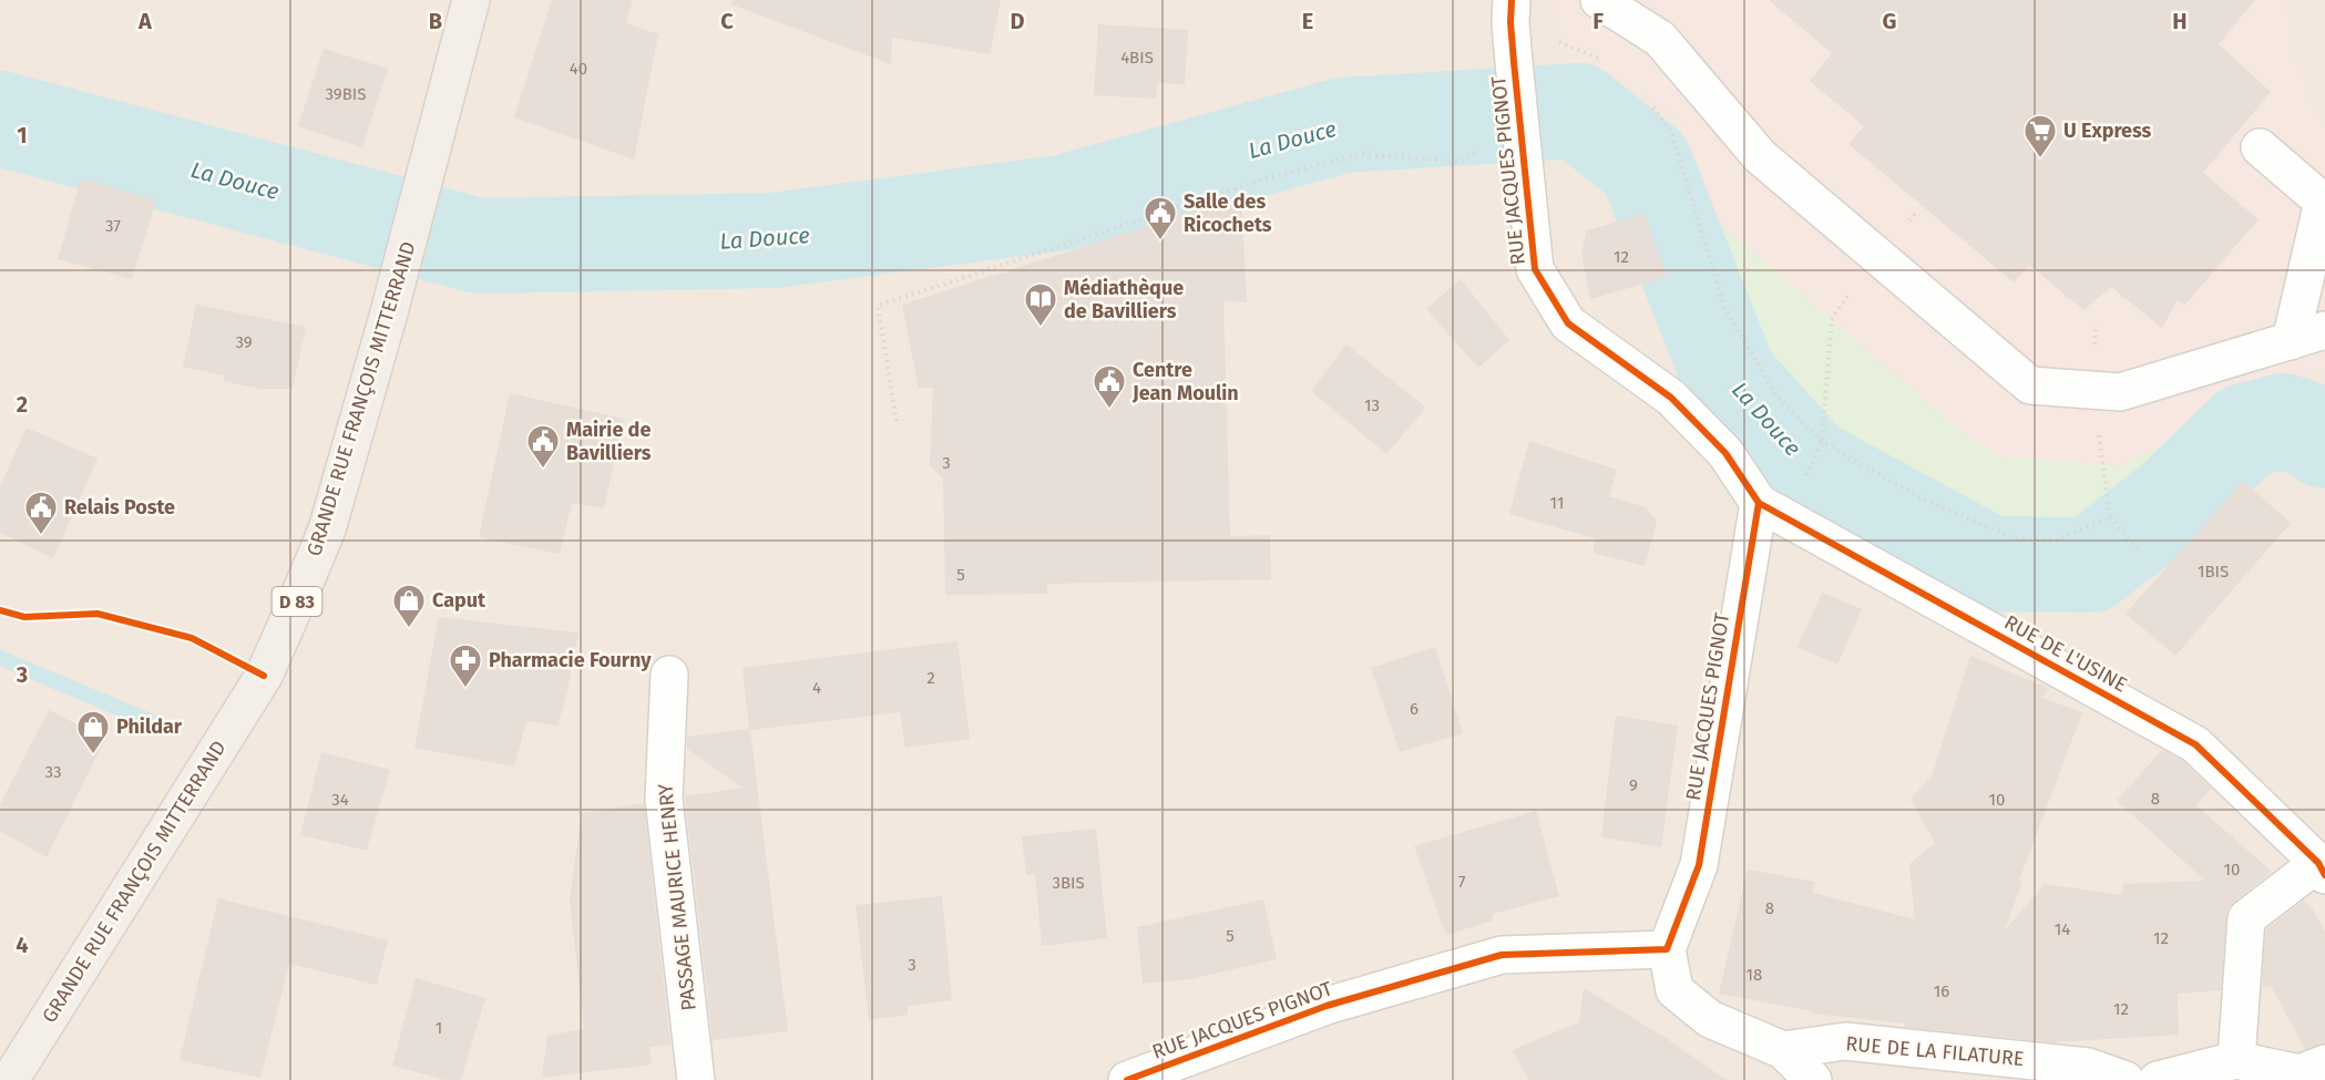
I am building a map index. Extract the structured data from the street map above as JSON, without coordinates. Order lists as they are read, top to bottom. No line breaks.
{"streets":{"main road":["GRANDE RUE FRANÇOIS MITTERRAND","D 83"],"street":["RUE JACQUES PIGNOT","RUE DE L'USINE","PASSAGE MAURICE HENRY","RUE DE LA FILATURE"]},"crossings":[["RUE JACQUES PIGNOT","RUE DE L'USINE"]],"water":["La Douce"],"places":{"supermarket":["U Express"],"public building":["Salle des Ricochets","Centre Jean Moulin","Mairie de Bavilliers","Relais Poste"],"library":["Médiathèque de Bavilliers"],"shop":["Caput","Phildar"],"pharmacy":["Pharmacie Fourny"]},"house_numbers":["4BIS","40","39BIS","37","12","39","13","3","11","1BIS","5","2","4","6","33","9","8","34","10","10","7","3BIS","8","14","5","12","3","18","16","12","1"],"grid":{"columns":["A","B","C","D","E","F","G","H"],"rows":["1","2","3","4"]}}
